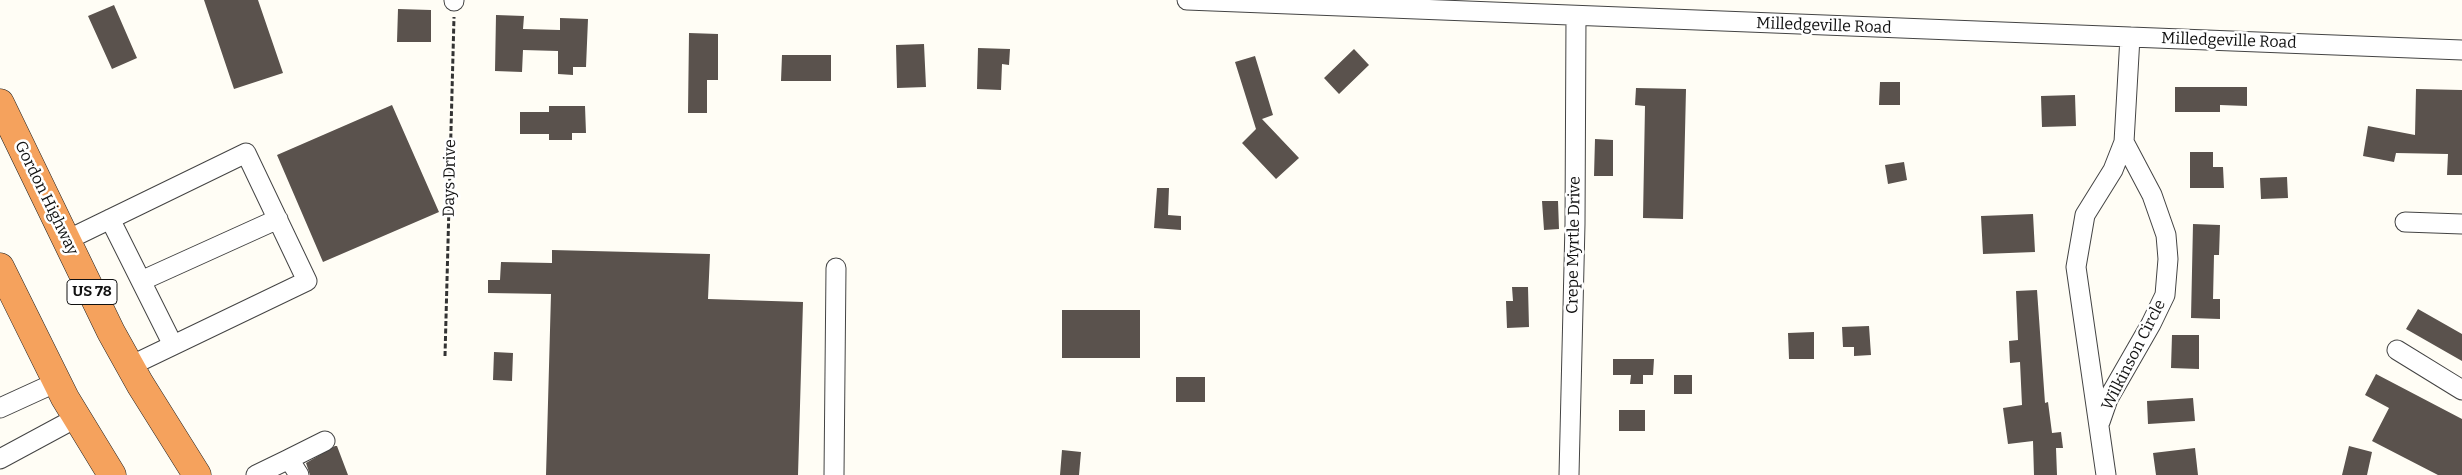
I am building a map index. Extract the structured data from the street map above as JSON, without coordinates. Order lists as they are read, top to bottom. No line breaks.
{"streets":{"highway":["Gordon Highway","US 78"],"street":["Milledgeville Road","Crepe Myrtle Drive","Wilkinson Circle"],"path":["Days Drive"]},"crossings":[["Milledgeville Road","Crepe Myrtle Drive"],["Milledgeville Road","Wilkinson Circle"]]}
